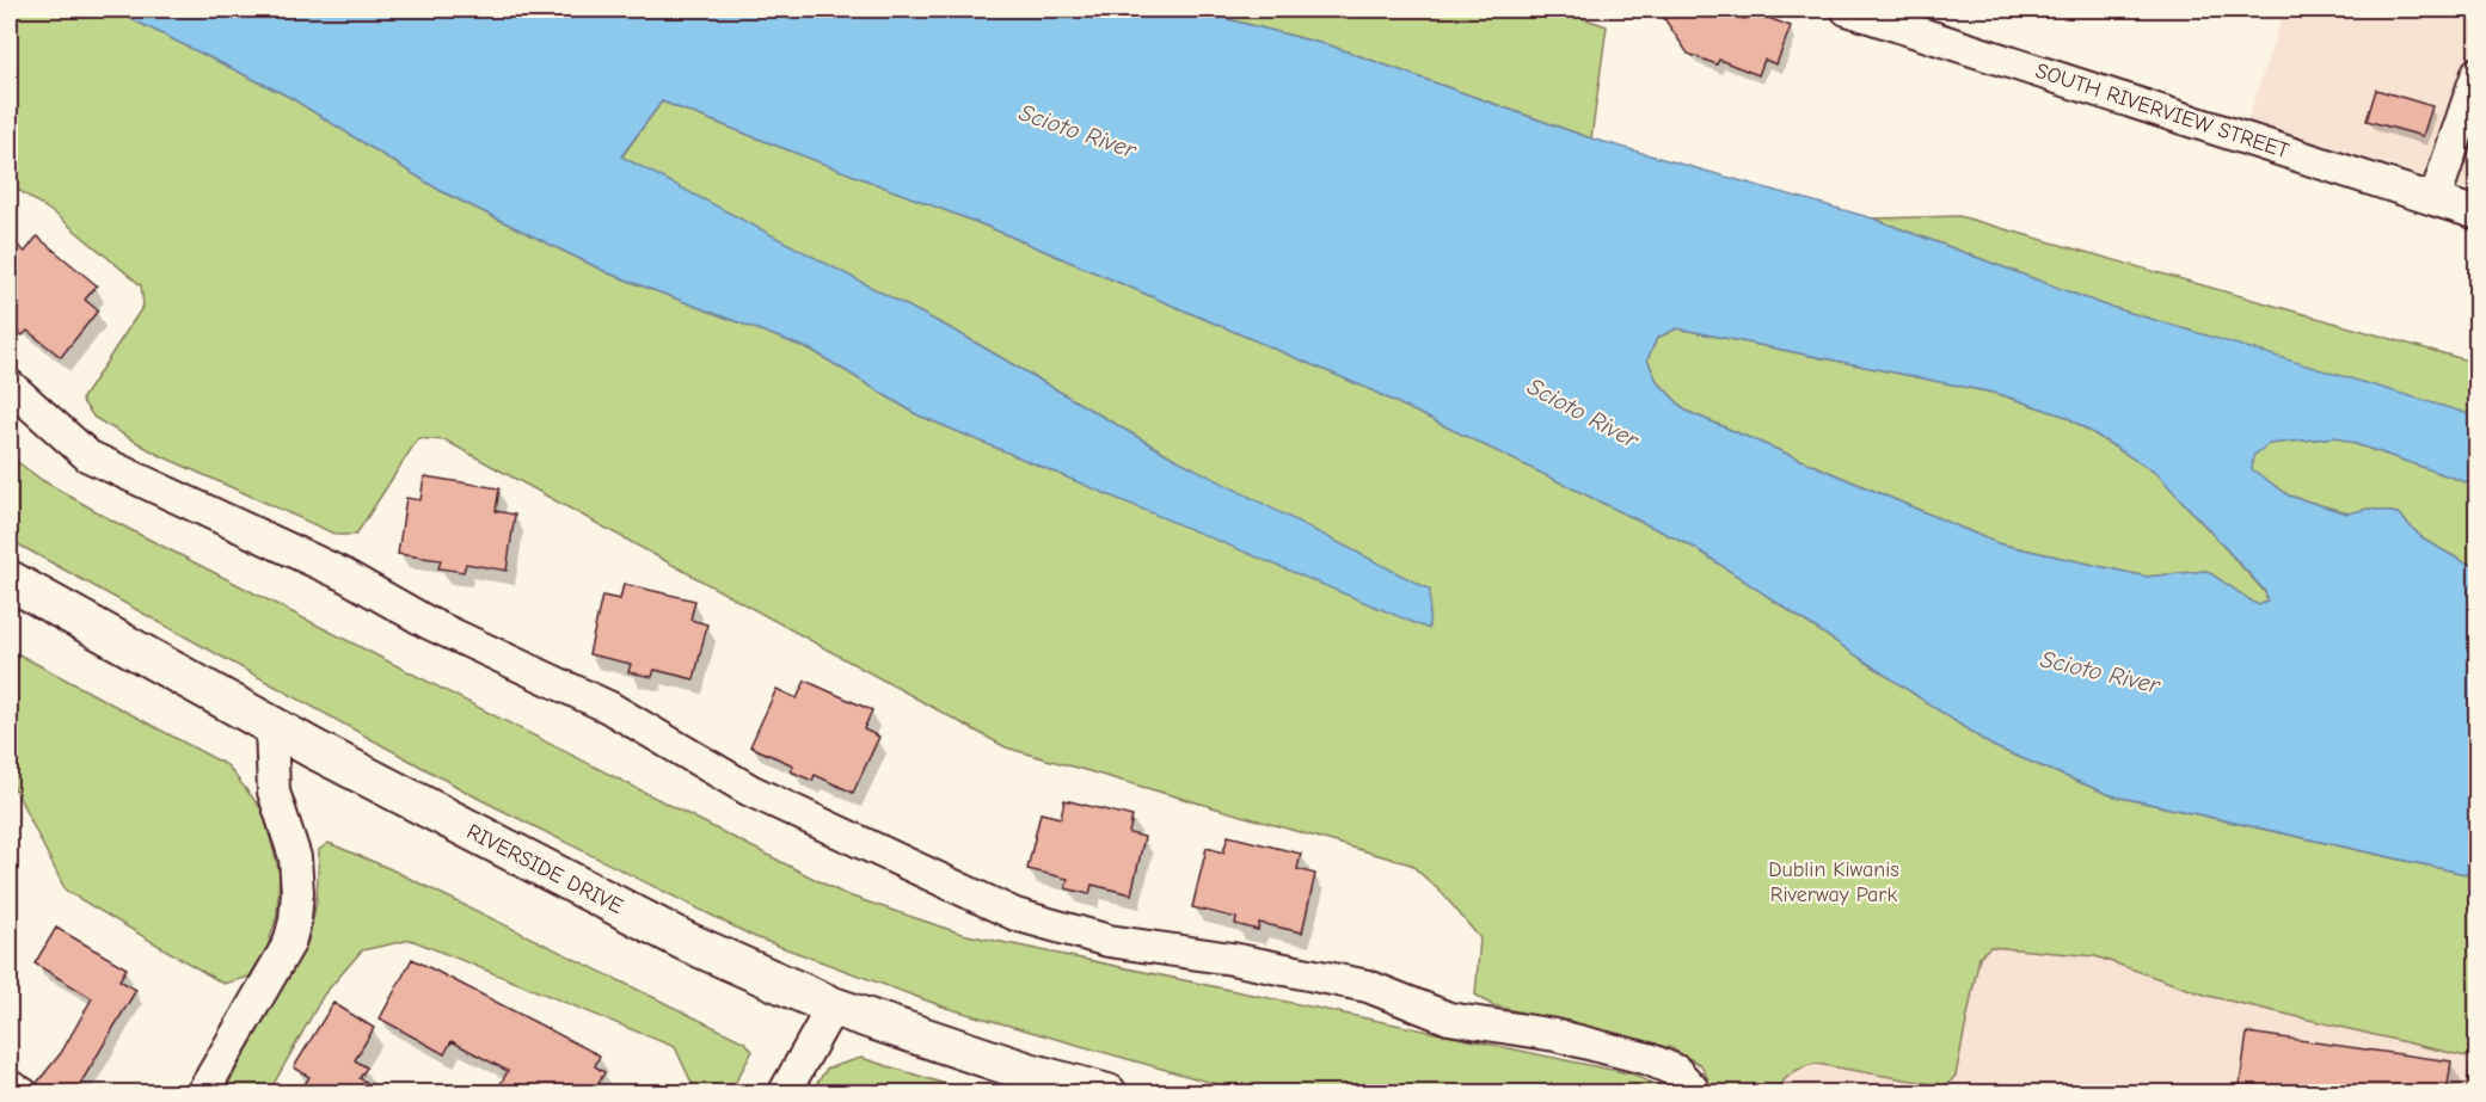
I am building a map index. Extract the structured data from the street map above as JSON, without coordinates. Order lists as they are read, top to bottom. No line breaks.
{"streets":{"main road":["RIVERSIDE DRIVE"],"street":["SOUTH RIVERVIEW STREET"]},"water":["Scioto River"],"parks":["Dublin Kiwanis Riverway Park"]}
